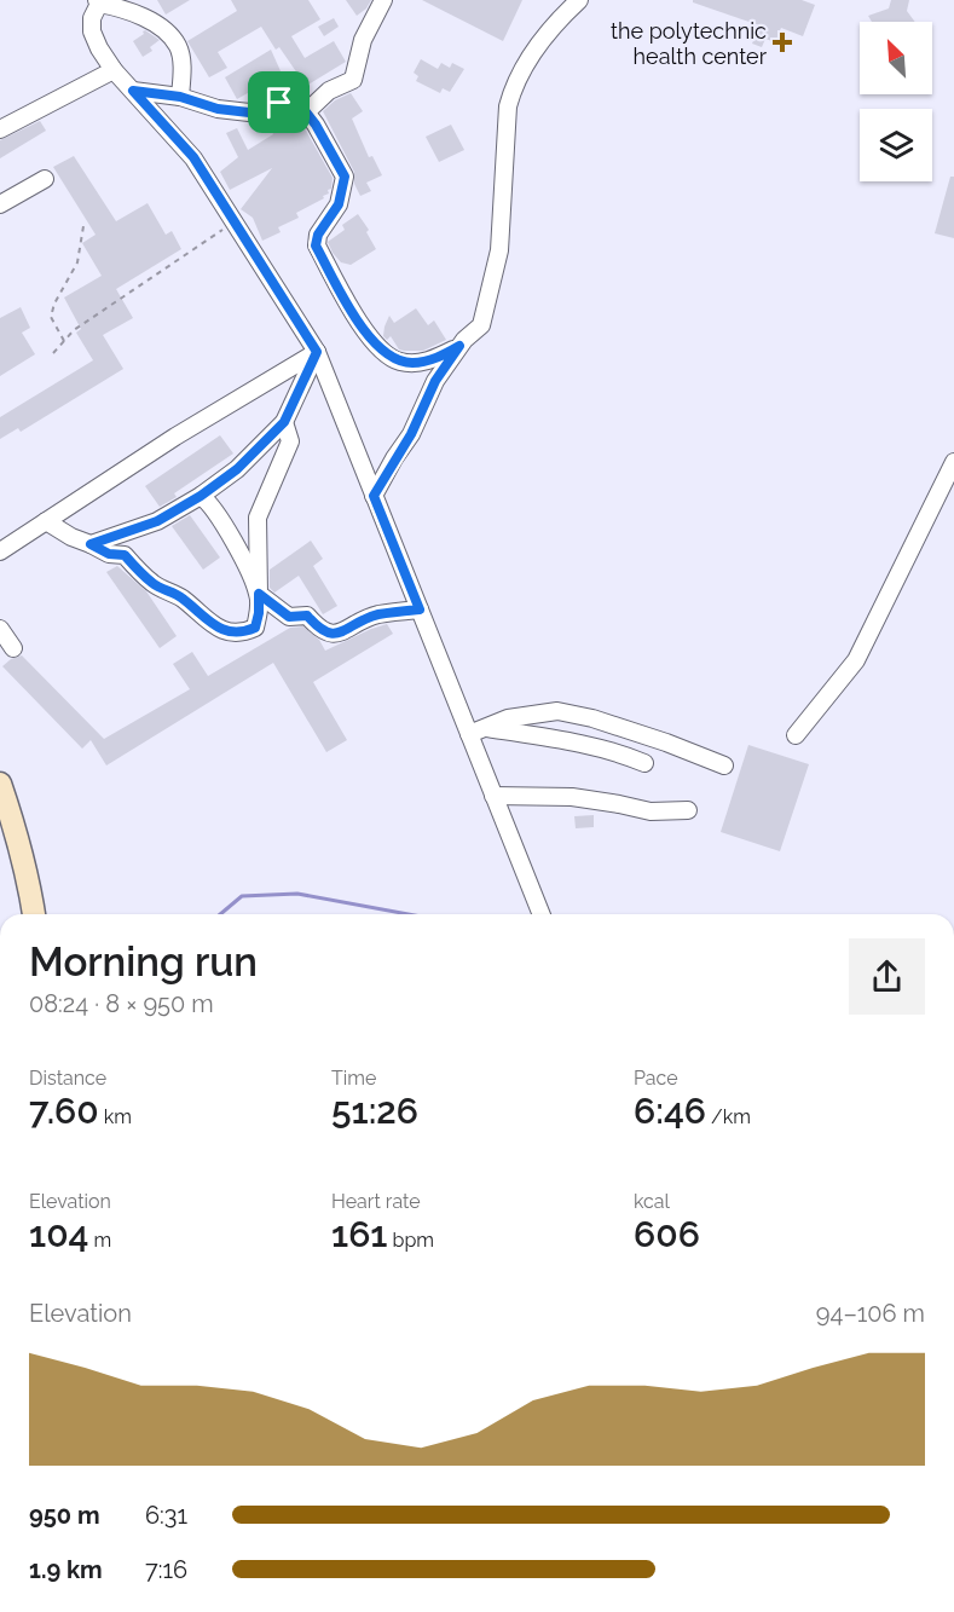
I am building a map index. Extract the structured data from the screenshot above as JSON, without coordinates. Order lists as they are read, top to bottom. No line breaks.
{"places":{"health":["the polytechnic health center"]},"north":"top left","page":{"heading":["Morning run","08:24 · 8 × 950 m"],"stats":[["Distance","7.60 km"],["Time","51:26"],["Pace","6:46 /km"],["Elevation","104 m"],["Heart rate","161 bpm"],["kcal","606"]],"chart":["Elevation","94–106 m"],"list":[{"name":"950 m","note":"6:31"},{"name":"1.9 km","note":"7:16"}]}}
